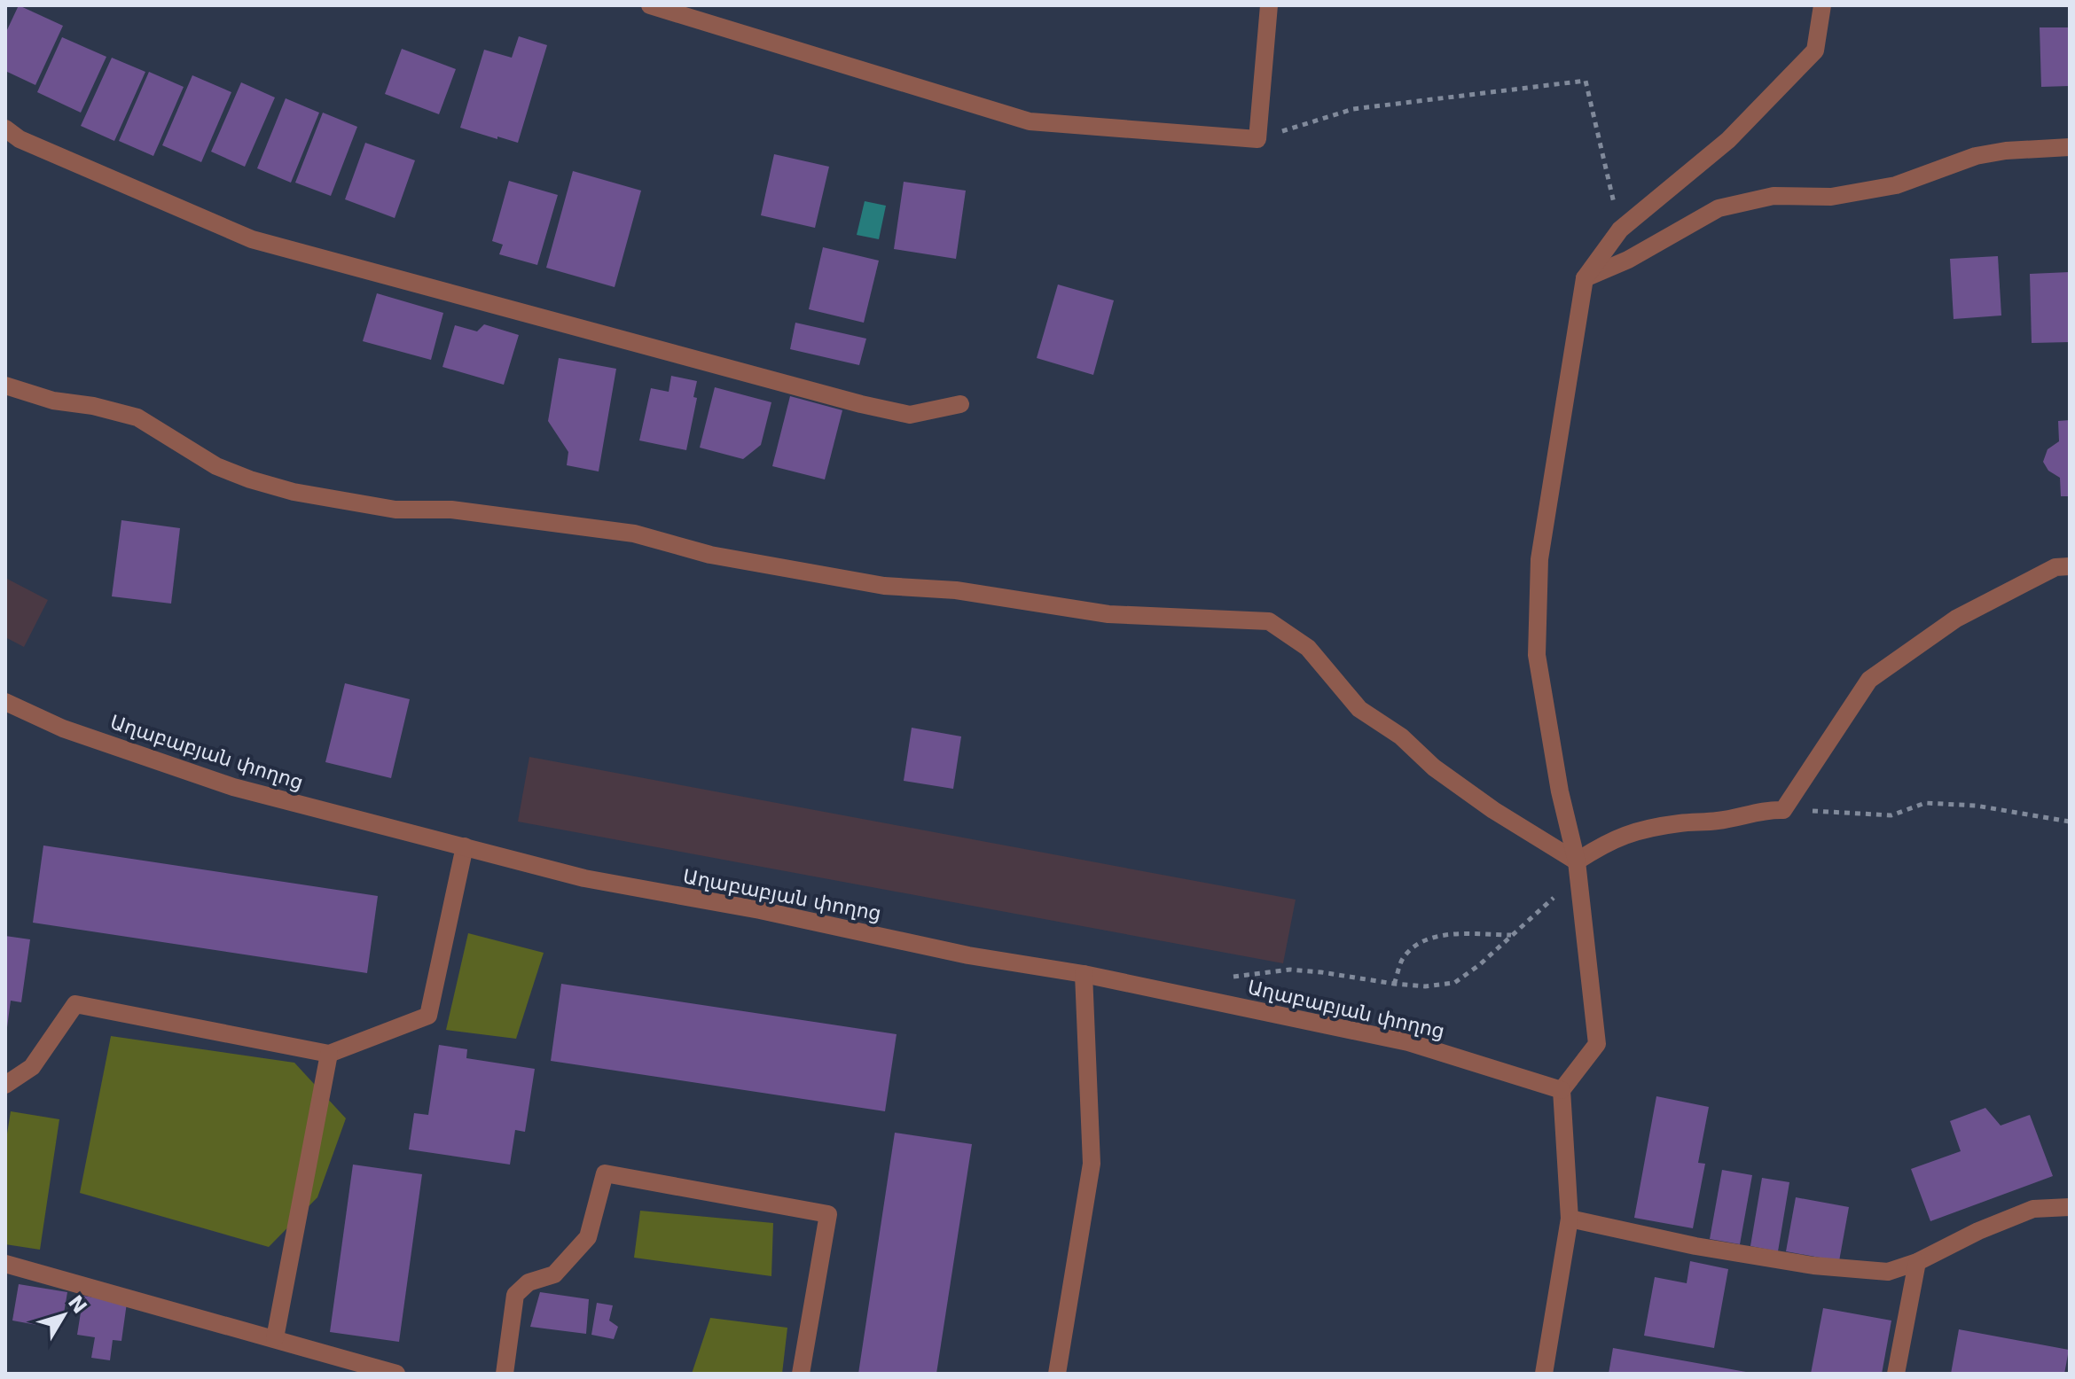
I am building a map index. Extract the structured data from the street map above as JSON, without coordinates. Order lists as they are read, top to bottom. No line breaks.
{"streets":{"street":["Աղաբաբյան փողոց"]},"north":"top right"}
